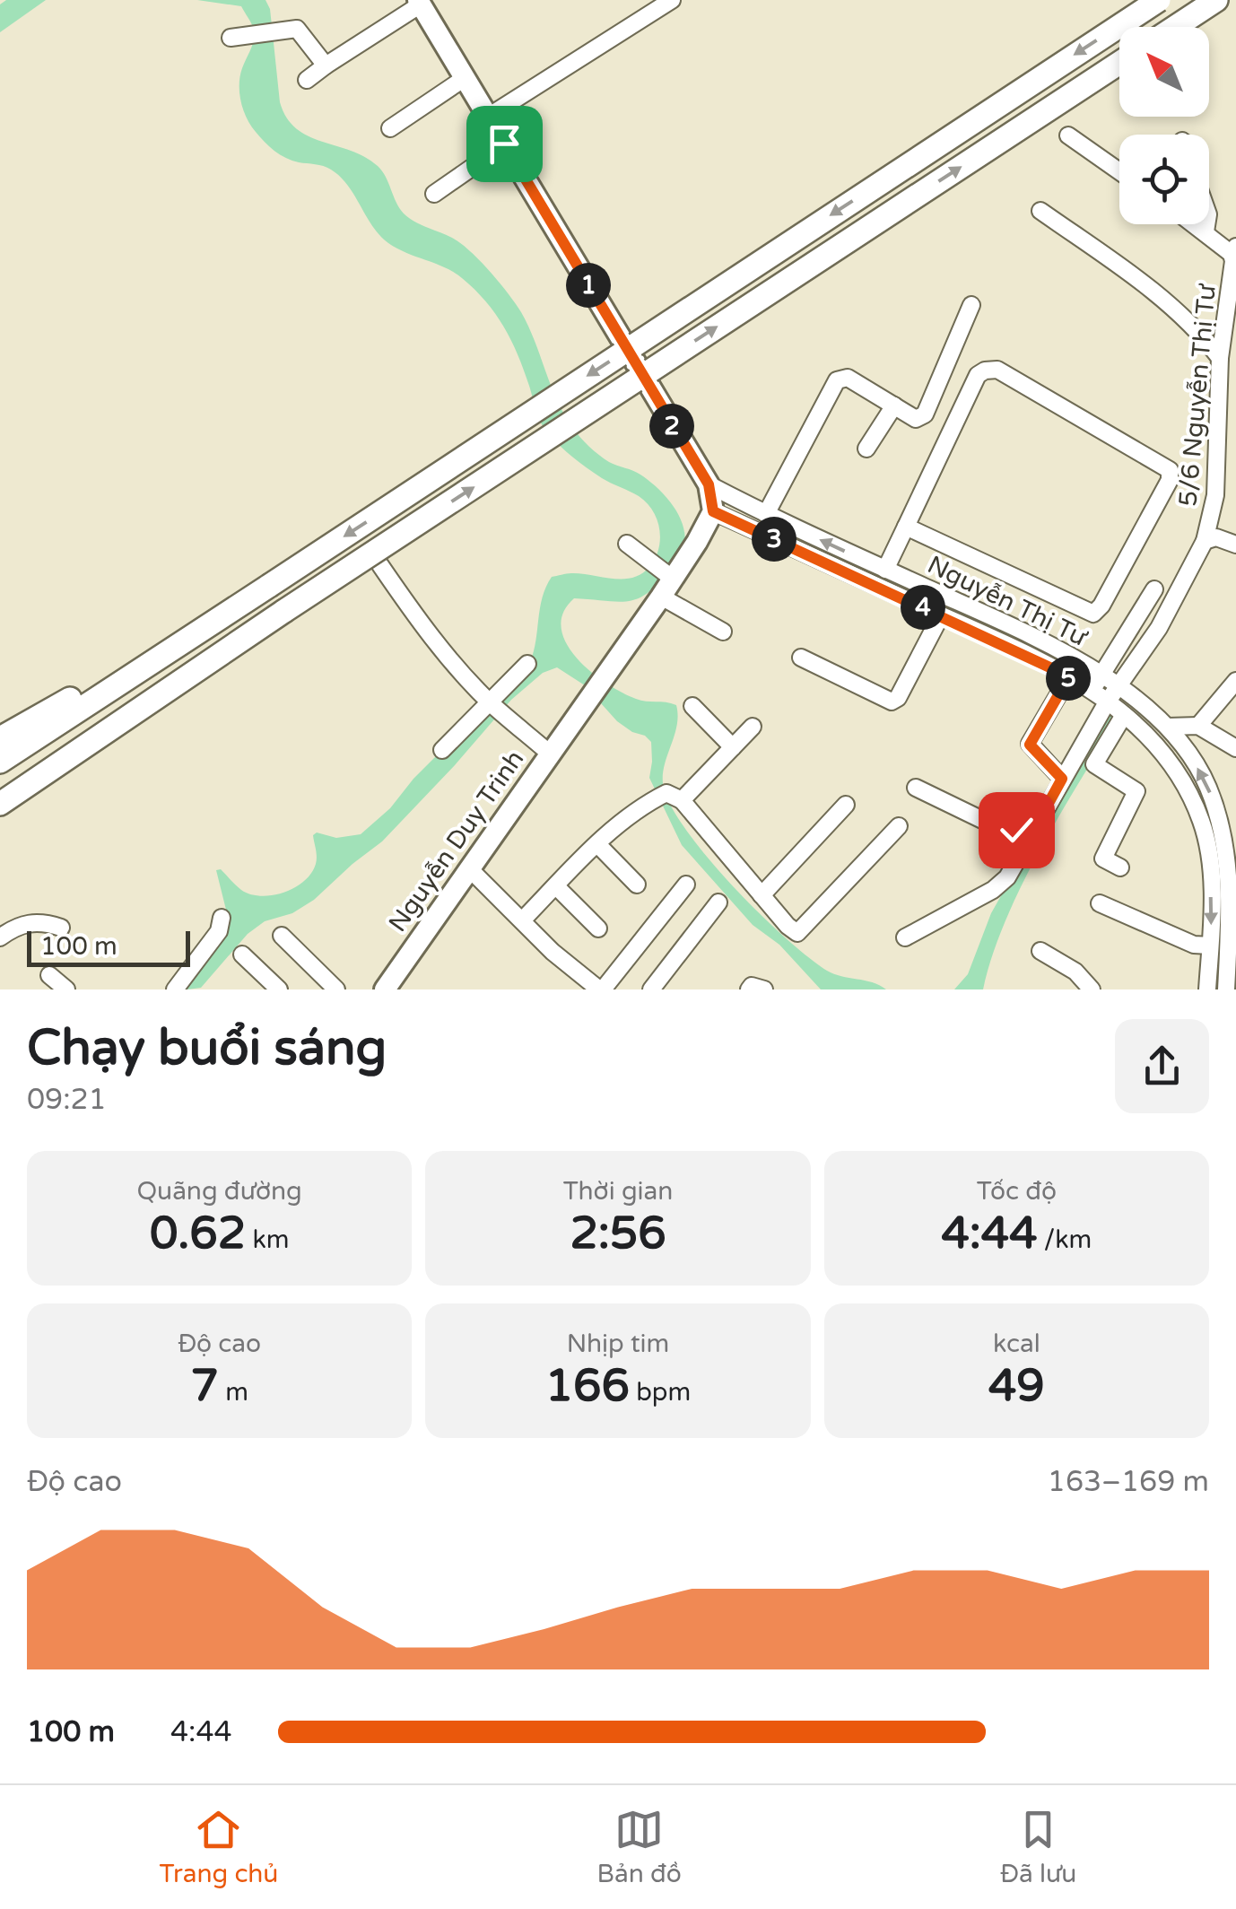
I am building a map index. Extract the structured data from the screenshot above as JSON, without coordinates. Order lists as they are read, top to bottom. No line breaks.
{"streets":{"main road":["Nguyễn Duy Trinh"],"street":["5/6 Nguyễn Thị Tư","Nguyễn Thị Tư"]},"crossings":[["5/6 Nguyễn Thị Tư","Nguyễn Thị Tư"]],"scale_bar":"100 m","north":"top left","page":{"pins":["1","2","3","4","5"],"scale":"100 m","heading":["Chạy buổi sáng","09:21"],"stats":[["Quãng đường","0.62 km"],["Thời gian","2:56"],["Tốc độ","4:44 /km"],["Độ cao","7 m"],["Nhịp tim","166 bpm"],["kcal","49"]],"chart":["Độ cao","163–169 m"],"list":[{"name":"100 m","note":"4:44"}],"tabs":["Trang chủ","Bản đồ","Đã lưu"]}}
